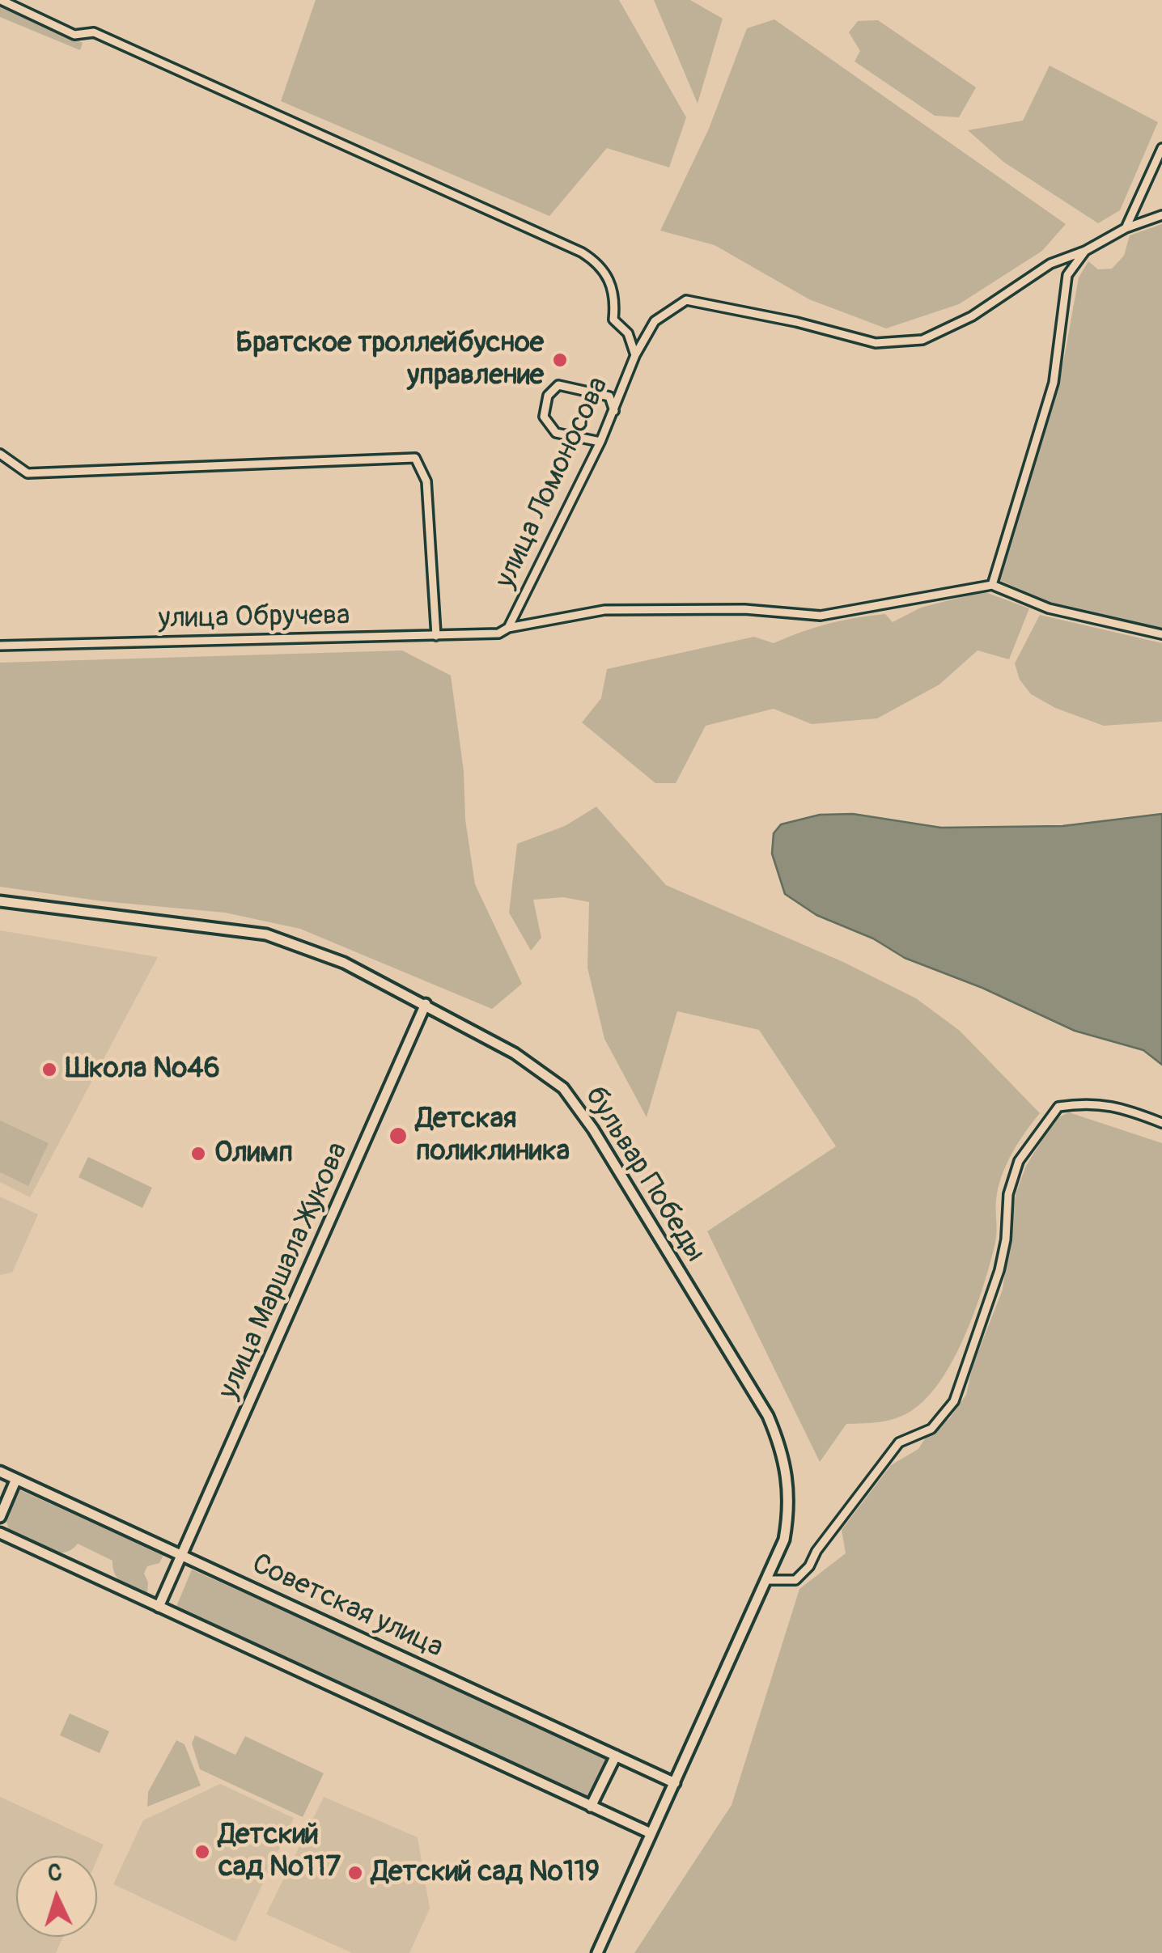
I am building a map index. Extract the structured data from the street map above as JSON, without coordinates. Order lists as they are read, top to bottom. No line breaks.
{"streets":{"street":["улица Ломоносова","улица Обручева","бульвар Победы","улица Маршала Жукова","Советская улица"]},"crossings":[["улица Ломоносова","улица Обручева"],["бульвар Победы","улица Маршала Жукова"],["бульвар Победы","Советская улица"],["улица Маршала Жукова","Советская улица"]],"places":["Братское троллейбусное управление","Школа №46","Детская поликлиника","Олимп","Детский сад №117","Детский сад №119"],"north":"top"}
